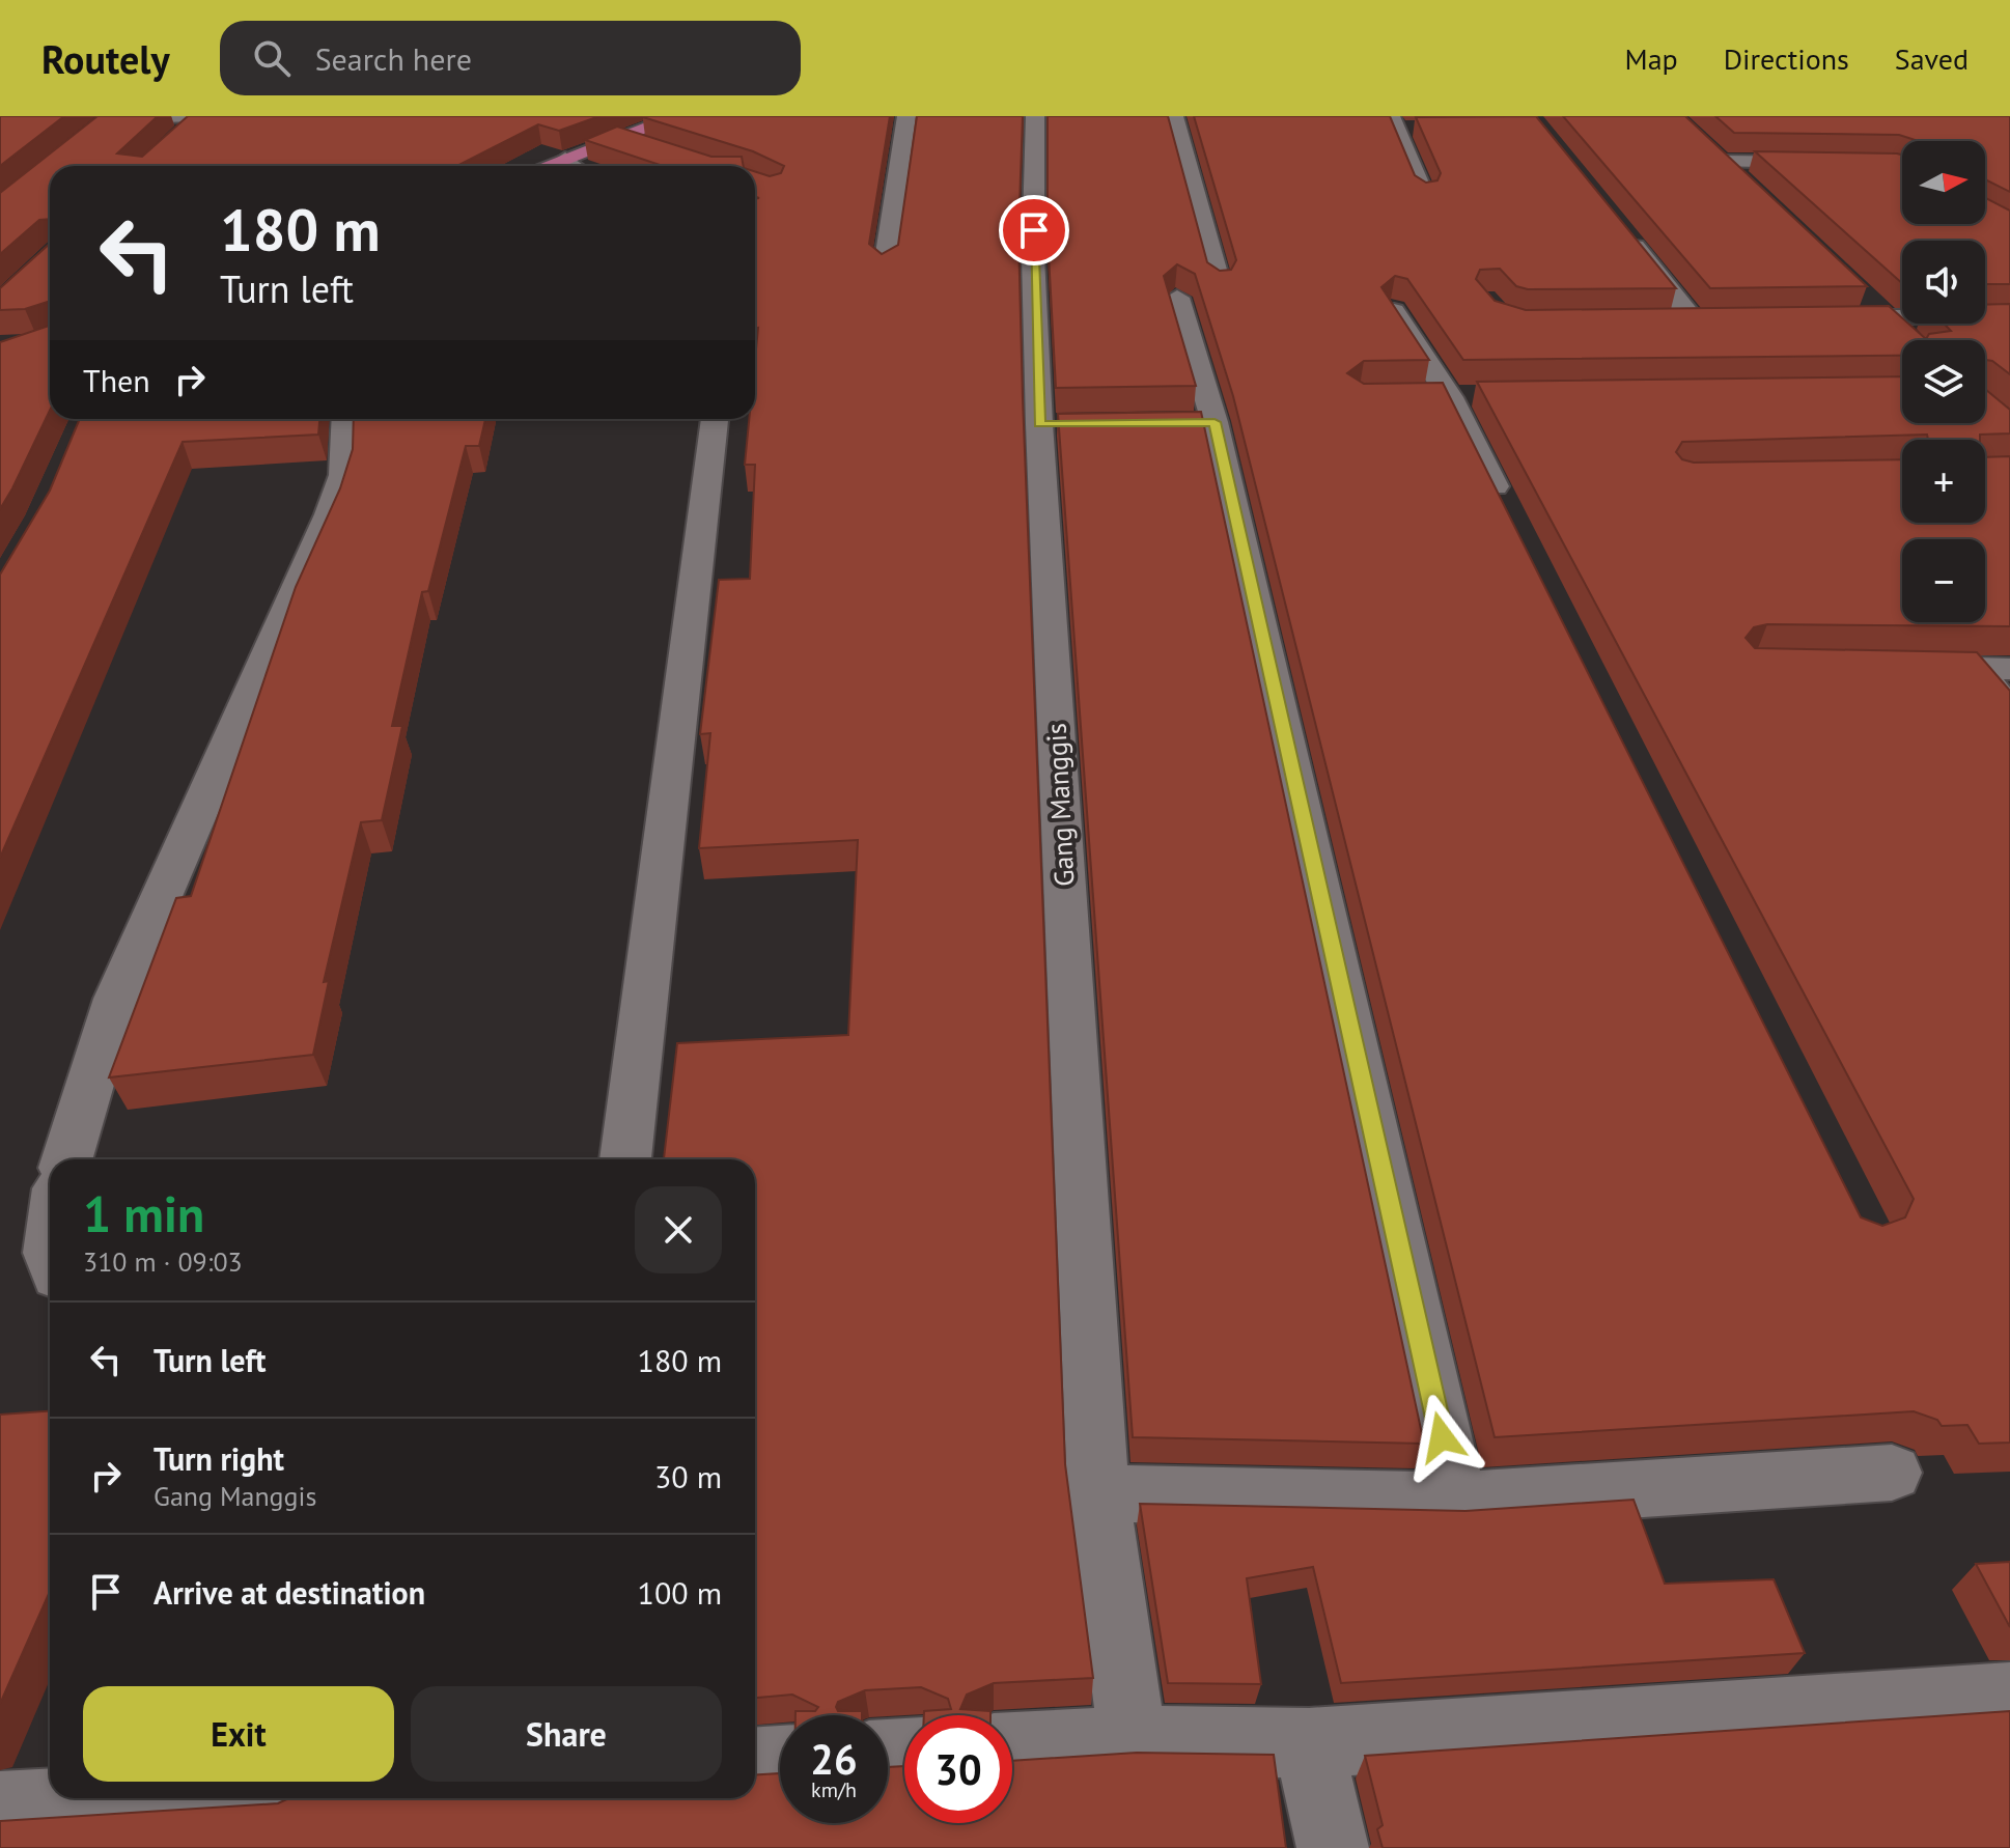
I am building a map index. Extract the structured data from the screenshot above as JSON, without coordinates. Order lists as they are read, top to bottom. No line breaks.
{"streets":{"street":["Gang Manggis"]},"north":"right","page":{"header":"Routely","search":"Search here","nav":["Map","Directions","Saved"],"map_buttons":["+","−"],"turn":["180 m","Turn left"],"then":"Then","heading":["1 min","310 m · 09:03"],"list":[{"name":"Turn left","value":"180 m"},{"name":"Turn right","note":"Gang Manggis","value":"30 m"},{"name":"Arrive at destination","value":"100 m"}],"buttons":["Exit","Share"],"speed":"26 km/h","limit":"30"}}
